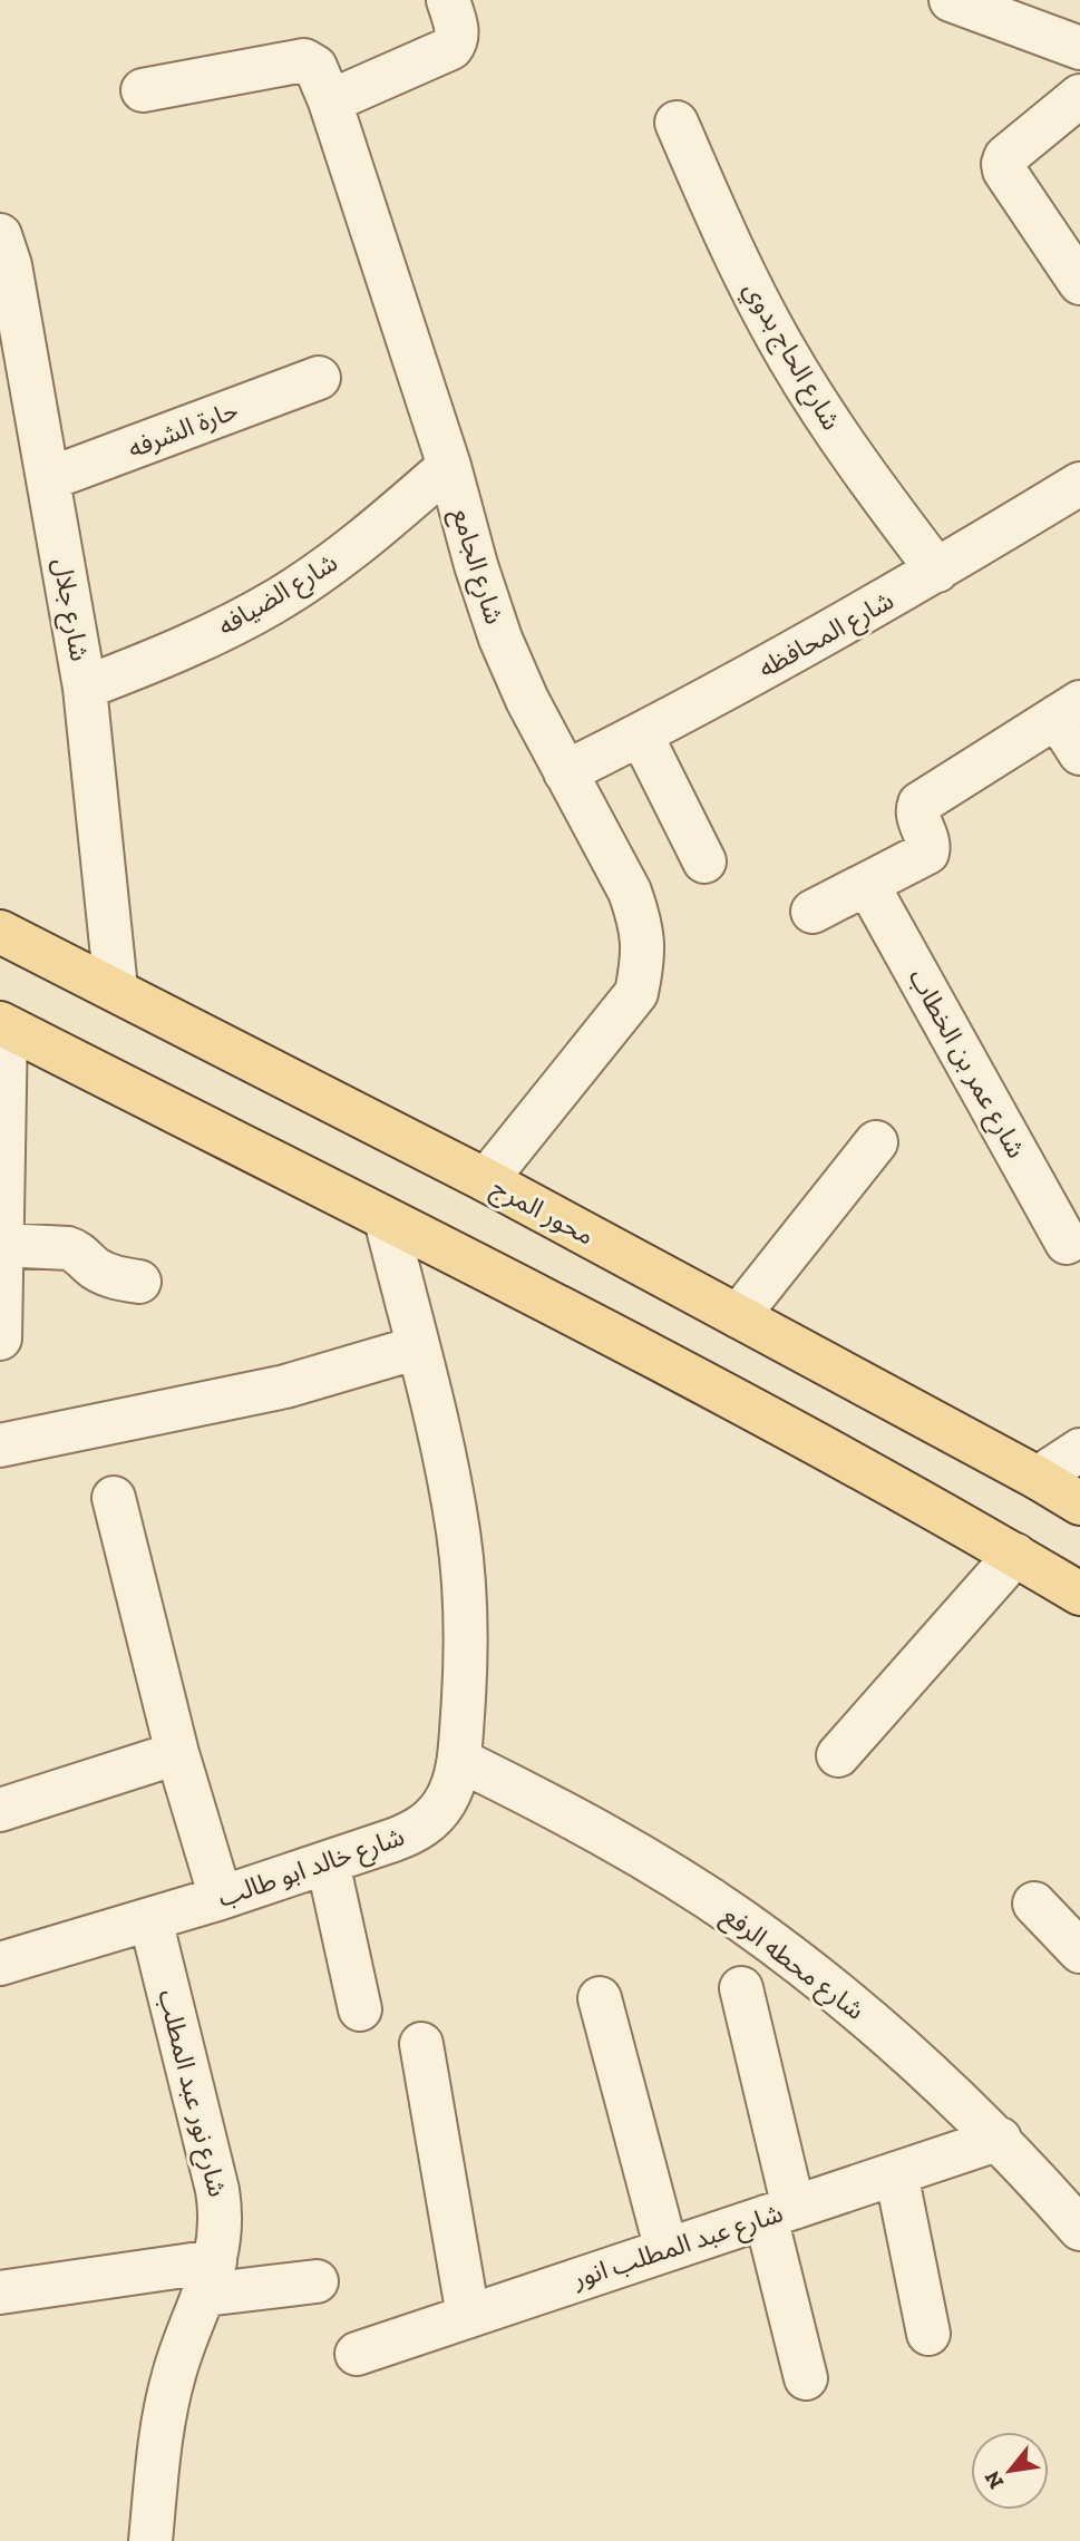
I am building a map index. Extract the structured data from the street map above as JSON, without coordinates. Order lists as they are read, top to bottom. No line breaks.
{"streets":{"main road":["محور المرج"],"street":["شارع الحاج بدوي","حارة الشرفه","شارع الجامع","شارع الضيافه","شارع جلال","شارع المحافظه","شارع عمر بن الخطاب","شارع خالد ابو طالب","شارع محطه الرفع","شارع نور عبد المطلب","شارع عبد المطلب انور"]},"crossings":[["شارع الحاج بدوي","شارع المحافظه"],["حارة الشرفه","شارع جلال"],["شارع الجامع","شارع الضيافه"],["شارع الجامع","شارع المحافظه"],["شارع الجامع","محور المرج"],["شارع الضيافه","شارع جلال"],["شارع جلال","محور المرج"],["شارع خالد ابو طالب","شارع محطه الرفع"],["شارع خالد ابو طالب","شارع نور عبد المطلب"],["شارع محطه الرفع","شارع عبد المطلب انور"]],"north":"bottom left"}
